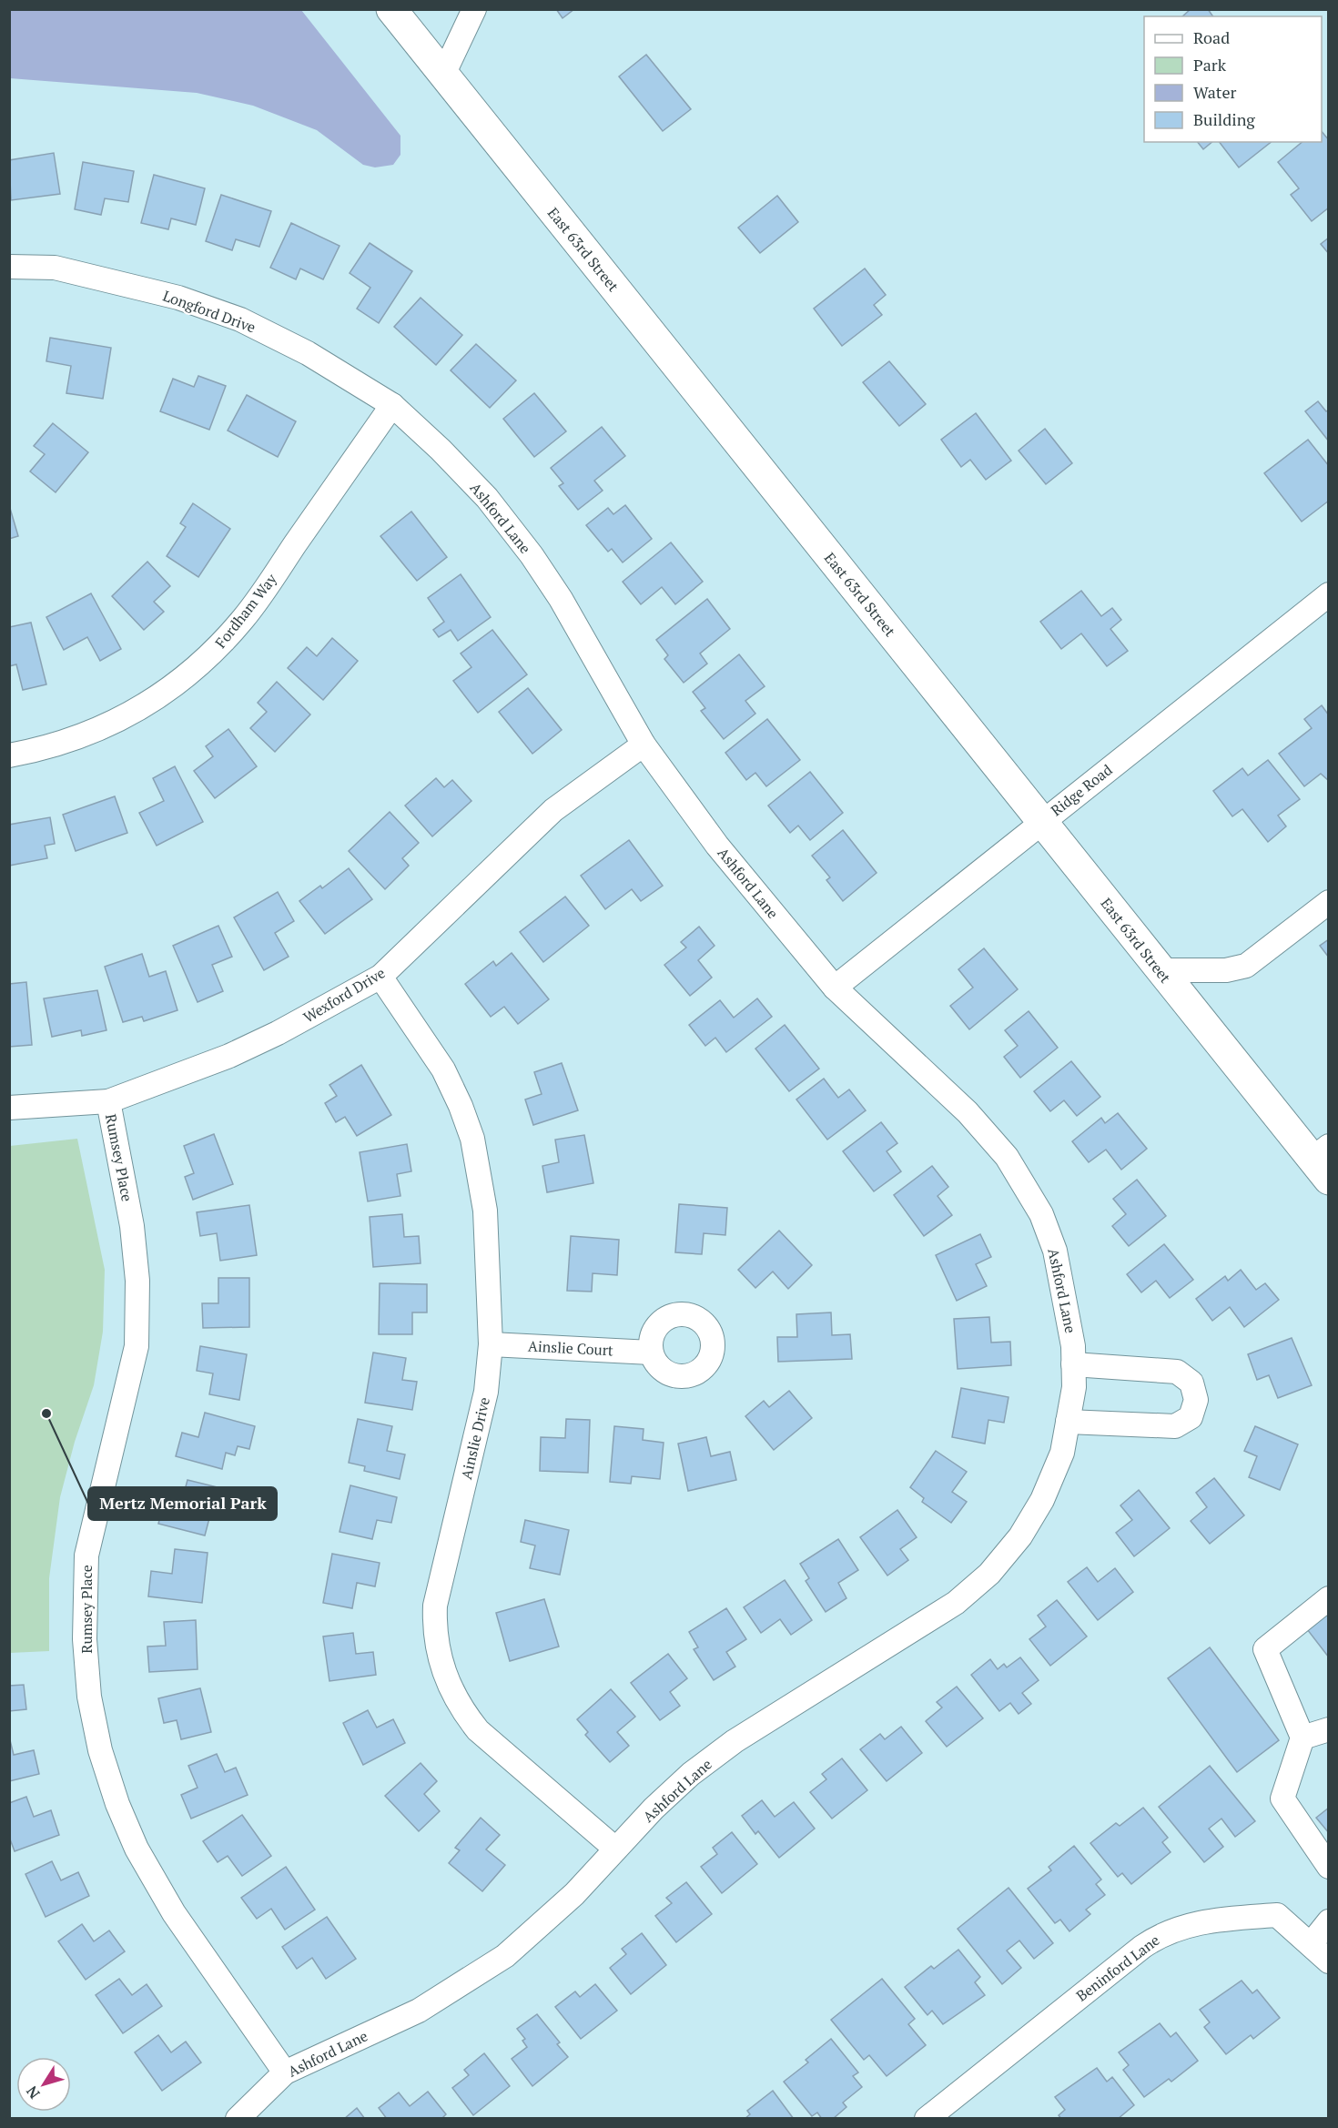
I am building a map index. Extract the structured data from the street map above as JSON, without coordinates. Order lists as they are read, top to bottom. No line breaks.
{"streets":{"main road":["East 63rd Street"],"street":["Longford Drive","Ashford Lane","Fordham Way","Ridge Road","Wexford Drive","Rumsey Place","Ainslie Court","Ainslie Drive","Beninford Lane"]},"crossings":[["East 63rd Street","Ridge Road"],["Longford Drive","Ashford Lane"],["Longford Drive","Fordham Way"],["Ashford Lane","Fordham Way"],["Ashford Lane","Ridge Road"],["Ashford Lane","Wexford Drive"],["Ashford Lane","Rumsey Place"],["Ashford Lane","Ainslie Drive"],["Wexford Drive","Rumsey Place"],["Wexford Drive","Ainslie Drive"],["Ainslie Court","Ainslie Drive"]],"places":["Mertz Memorial Park"],"legend":["Road","Park","Water","Building"],"north":"bottom left"}
